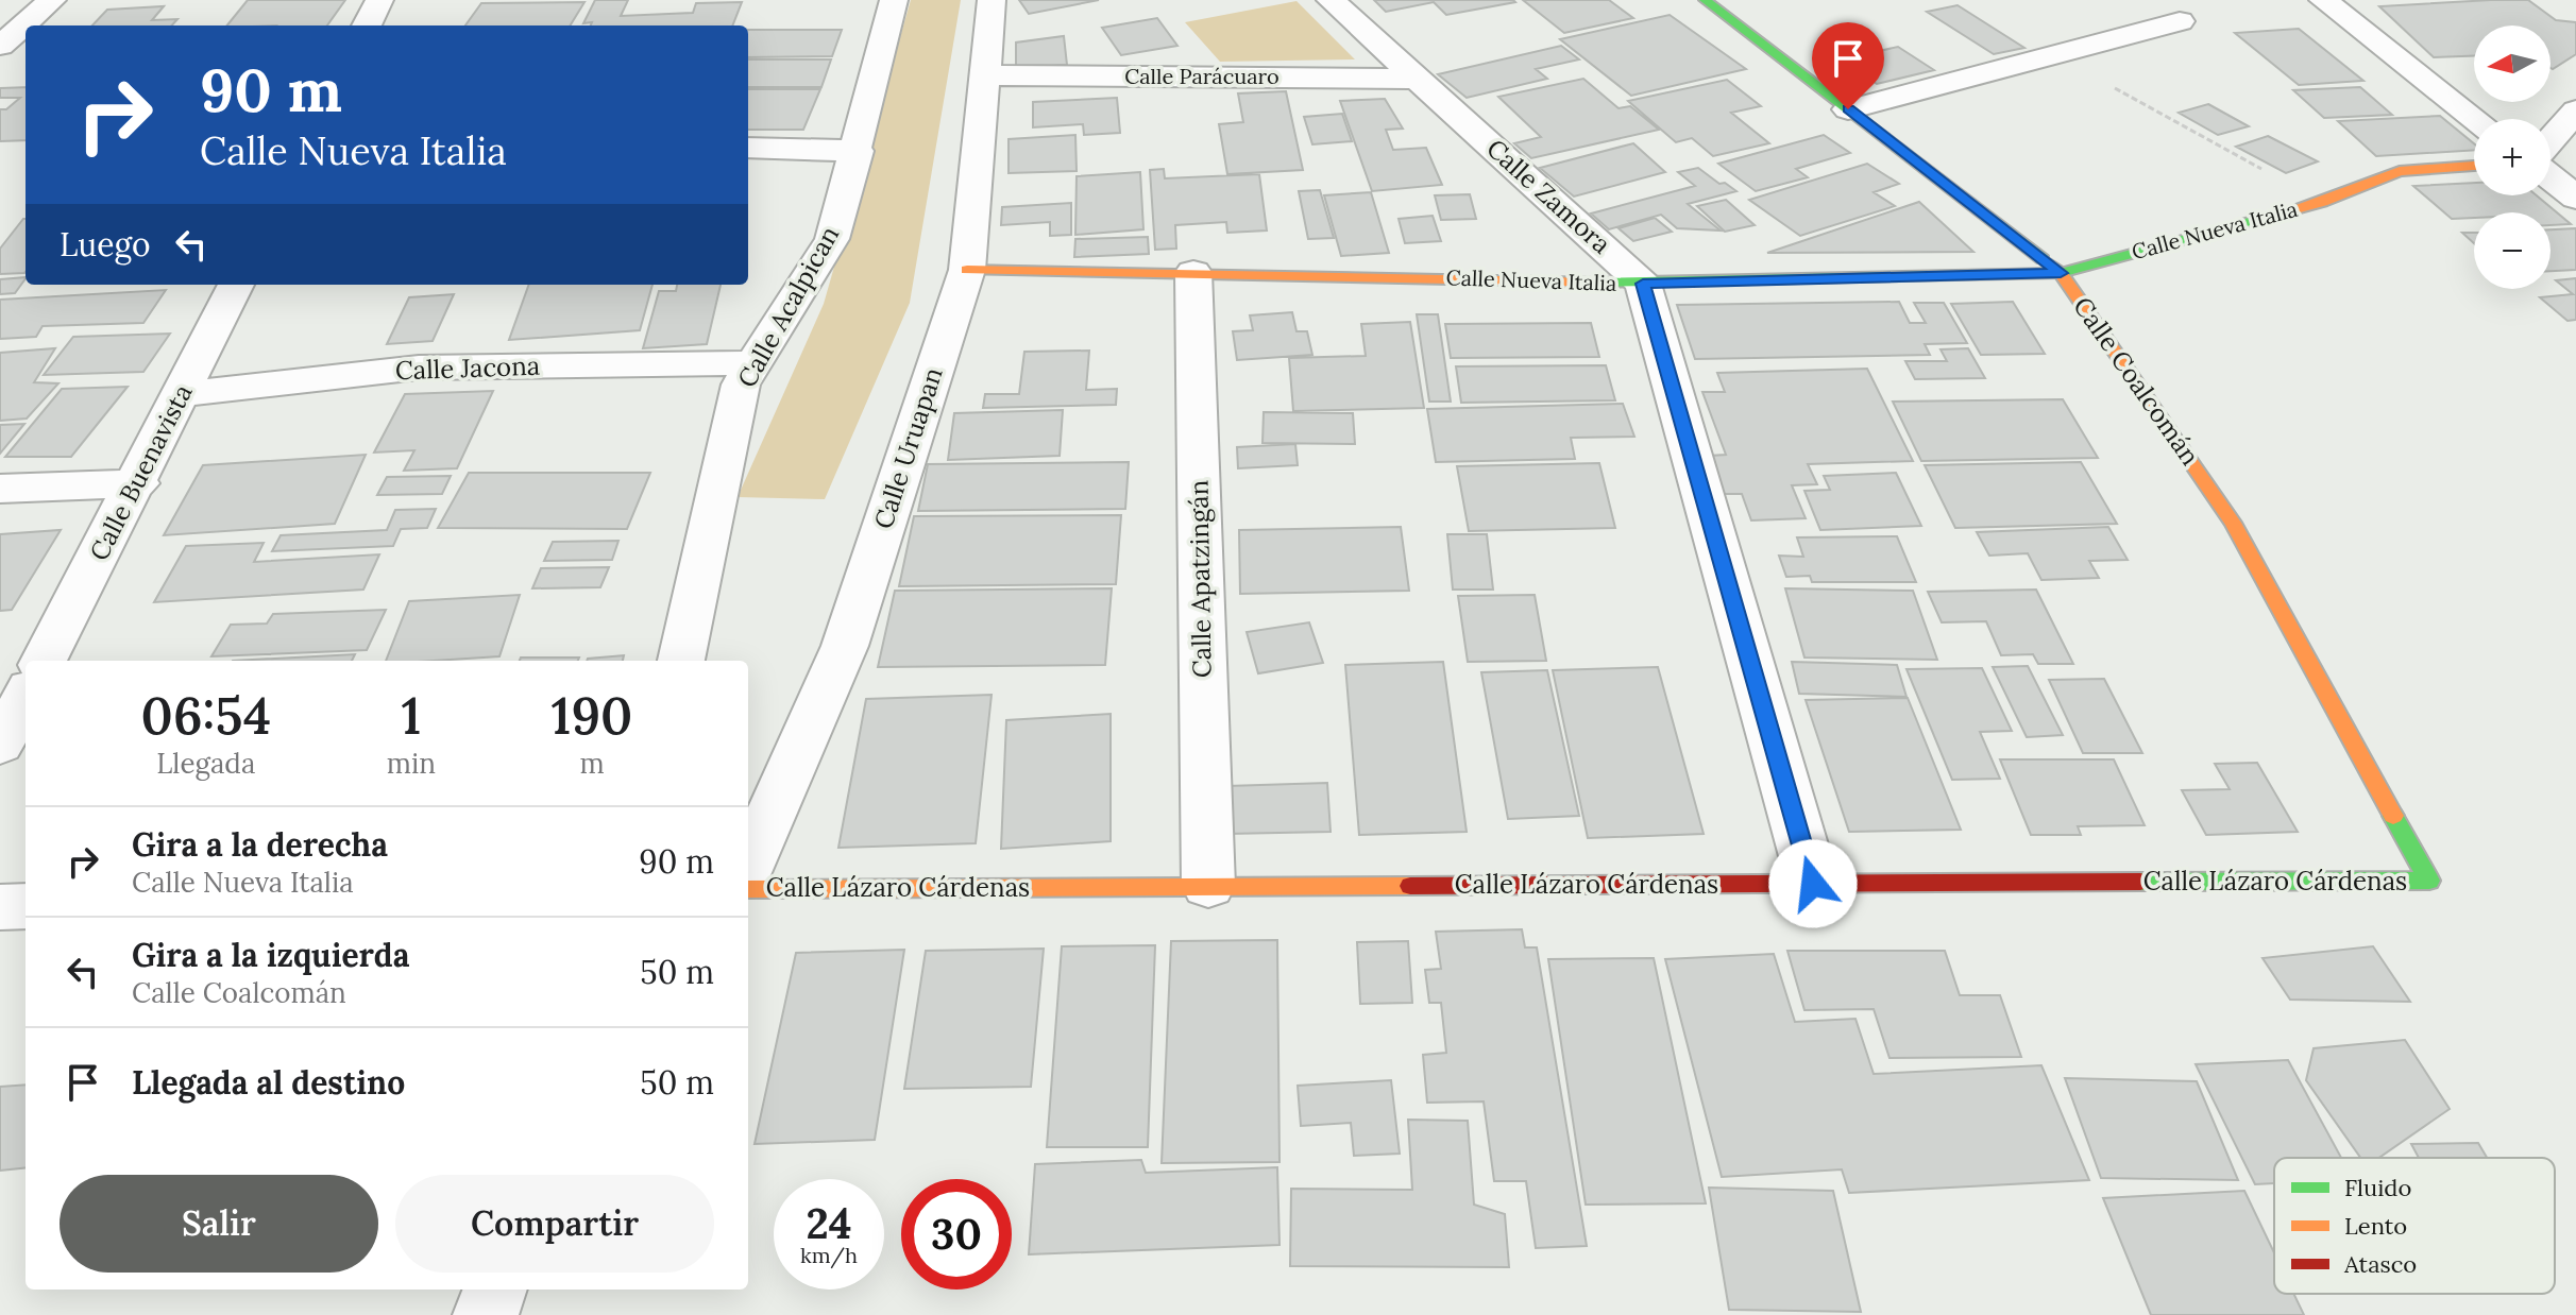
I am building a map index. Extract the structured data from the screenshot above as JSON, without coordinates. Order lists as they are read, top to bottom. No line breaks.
{"streets":{"street":["Calle Parácuaro","Calle Zamora","Calle Nueva Italia","Calle Acalpican","Calle Jacona","Calle Coalcomán","Calle Uruapan","Calle Buenavista","Calle Apatzingán","Calle Lázaro Cárdenas"]},"crossings":[["Calle Parácuaro","Calle Zamora"],["Calle Parácuaro","Calle Uruapan"],["Calle Zamora","Calle Nueva Italia"],["Calle Nueva Italia","Calle Coalcomán"],["Calle Nueva Italia","Calle Uruapan"],["Calle Nueva Italia","Calle Apatzingán"],["Calle Acalpican","Calle Jacona"],["Calle Jacona","Calle Buenavista"],["Calle Coalcomán","Calle Lázaro Cárdenas"],["Calle Apatzingán","Calle Lázaro Cárdenas"]],"legend":["Fluido","Lento","Atasco"],"north":"left","page":{"map_buttons":["+","−"],"turn":["90 m","Calle Nueva Italia"],"then":"Luego","eta":["06:54","Llegada","1","min","190","m"],"list":[{"name":"Gira a la derecha","note":"Calle Nueva Italia","value":"90 m"},{"name":"Gira a la izquierda","note":"Calle Coalcomán","value":"50 m"},{"name":"Llegada al destino","value":"50 m"}],"buttons":["Salir","Compartir"],"speed":"24 km/h","limit":"30"}}
